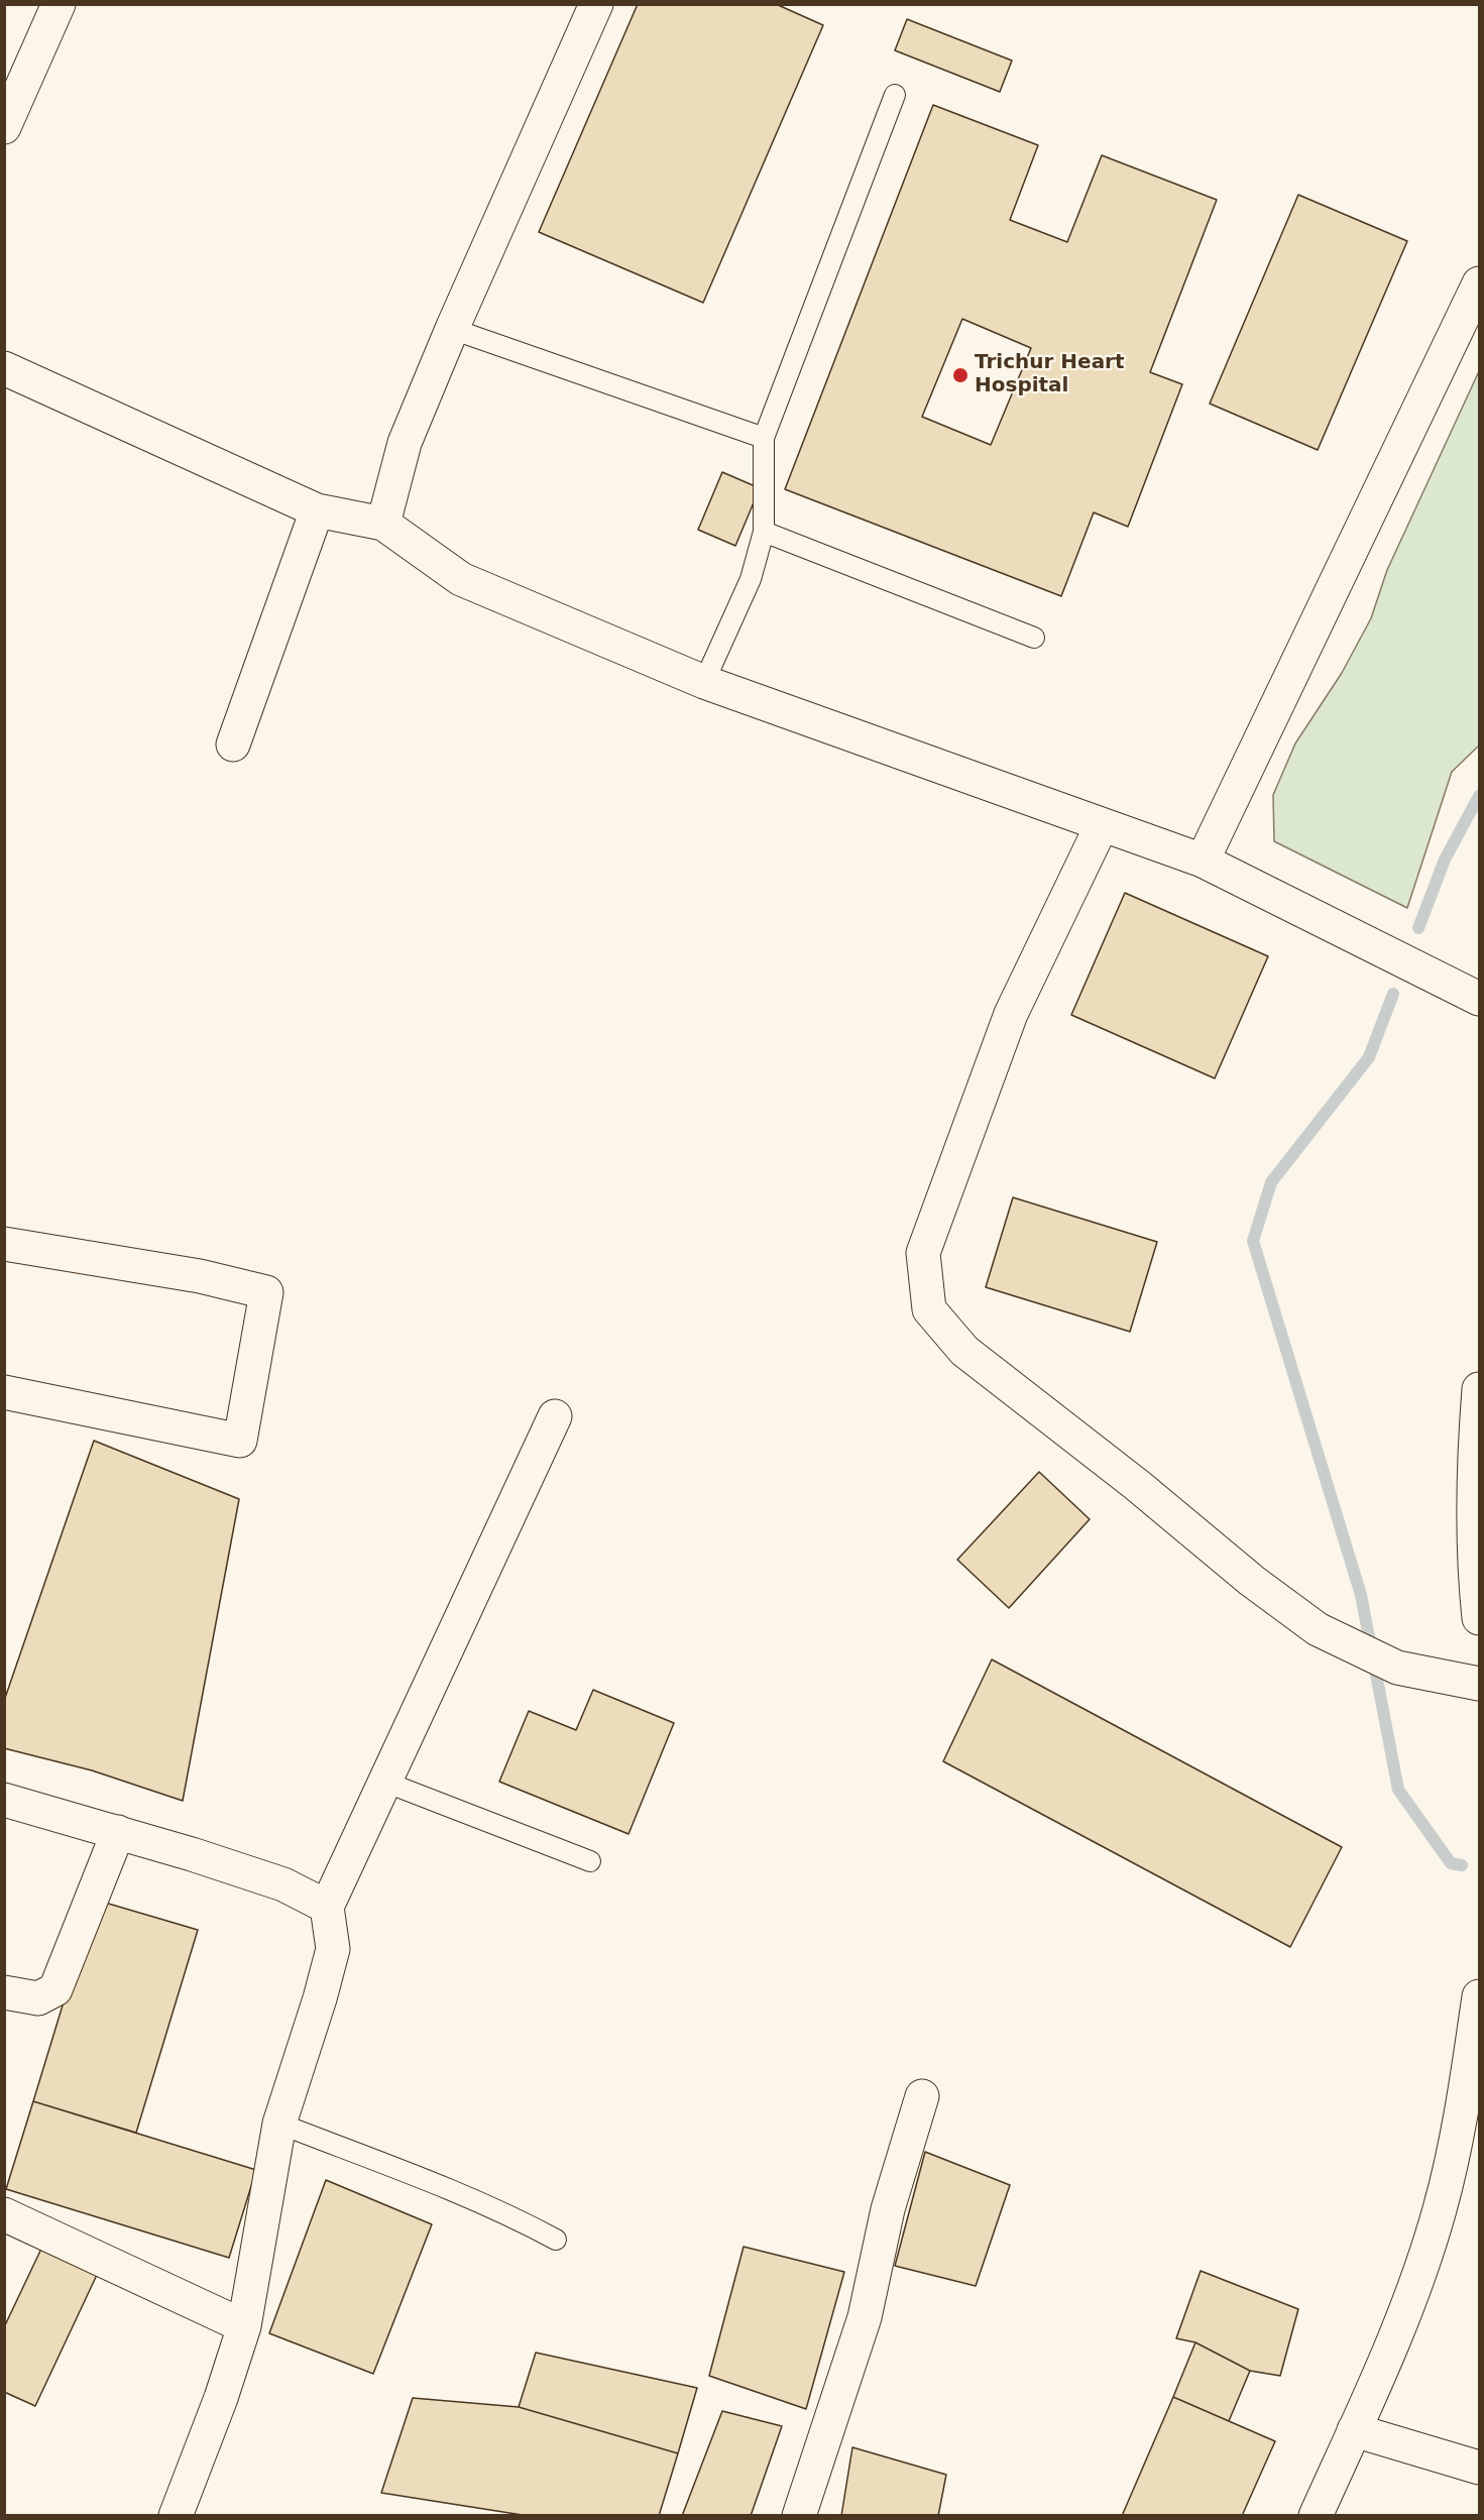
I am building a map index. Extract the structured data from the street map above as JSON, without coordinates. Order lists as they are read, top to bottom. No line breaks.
{"places":["Trichur Heart Hospital"]}
